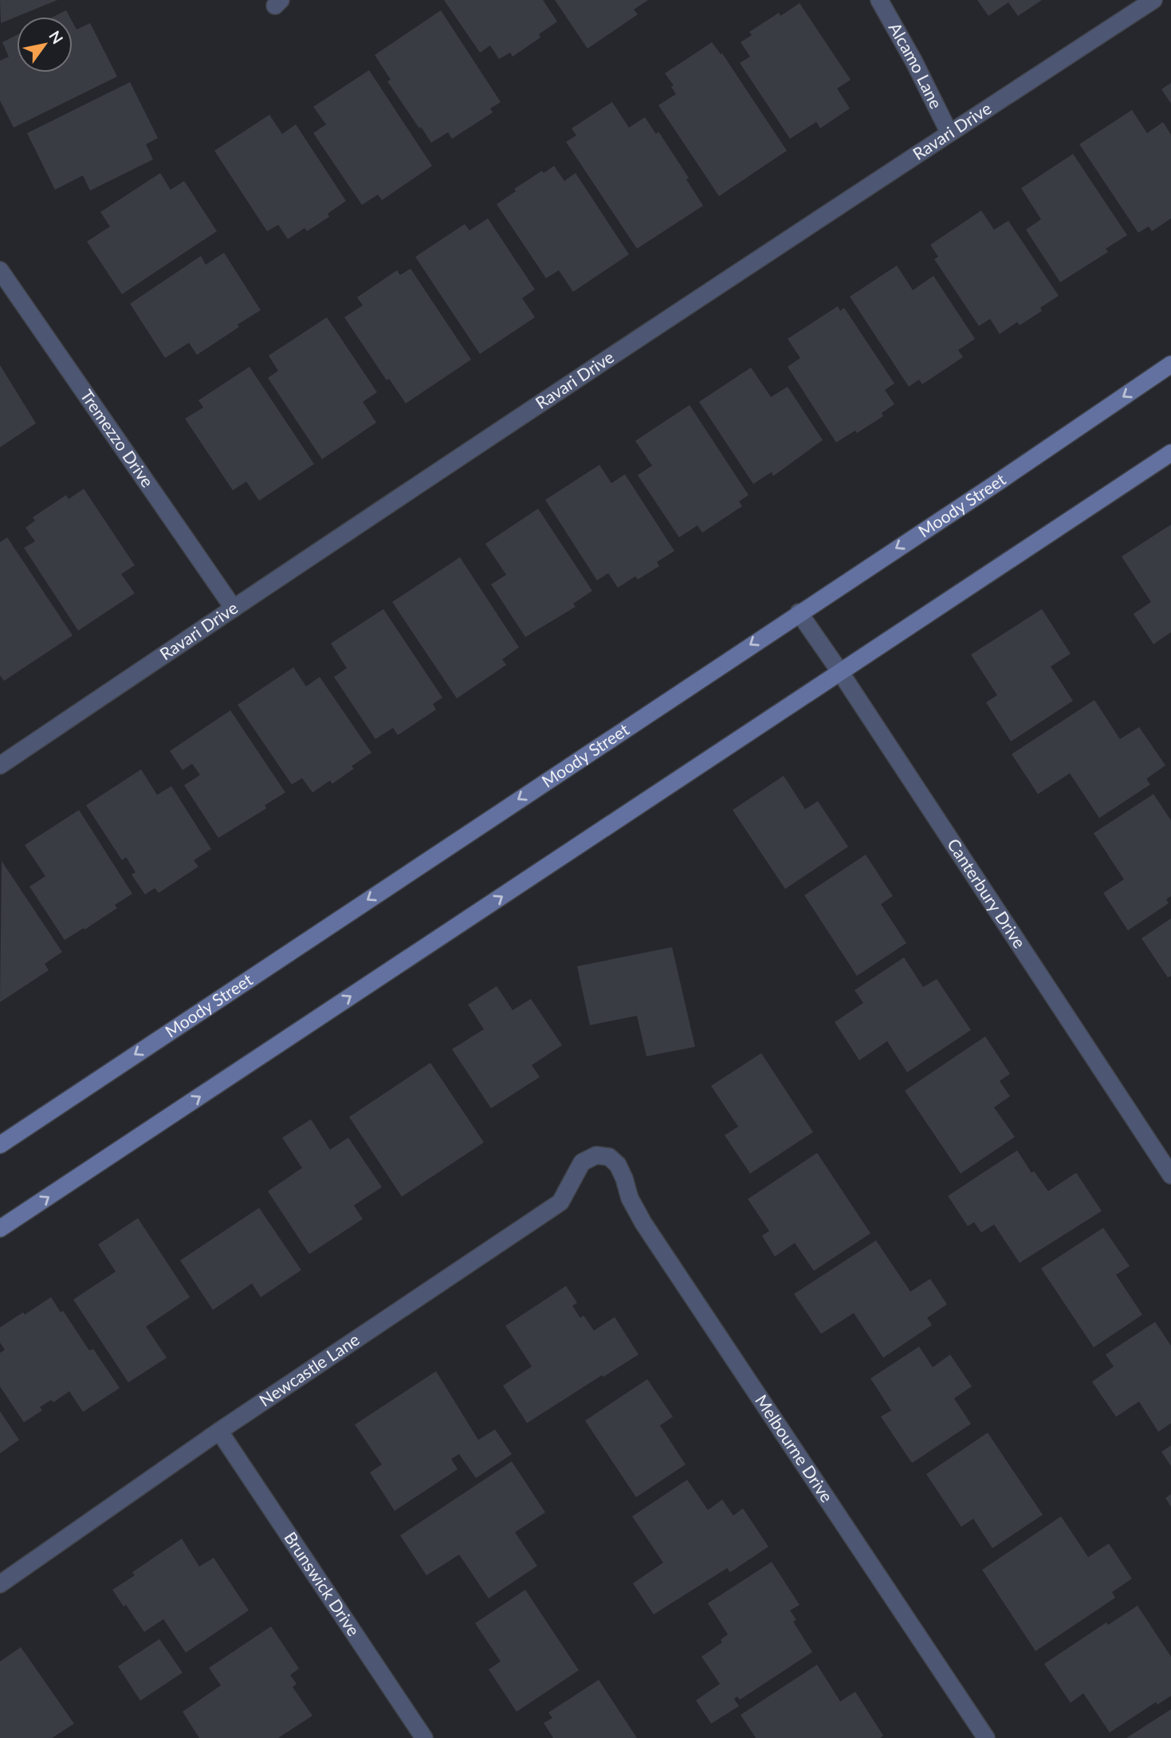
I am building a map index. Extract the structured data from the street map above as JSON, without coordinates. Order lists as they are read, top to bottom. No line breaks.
{"streets":{"main road":["Moody Street"],"street":["Alcamo Lane","Ravari Drive","Tremezzo Drive","Canterbury Drive","Newcastle Lane","Melbourne Drive","Brunswick Drive"]},"crossings":[["Alcamo Lane","Ravari Drive"],["Ravari Drive","Tremezzo Drive"],["Moody Street","Canterbury Drive"],["Newcastle Lane","Melbourne Drive"],["Newcastle Lane","Brunswick Drive"]],"north":"top right"}
